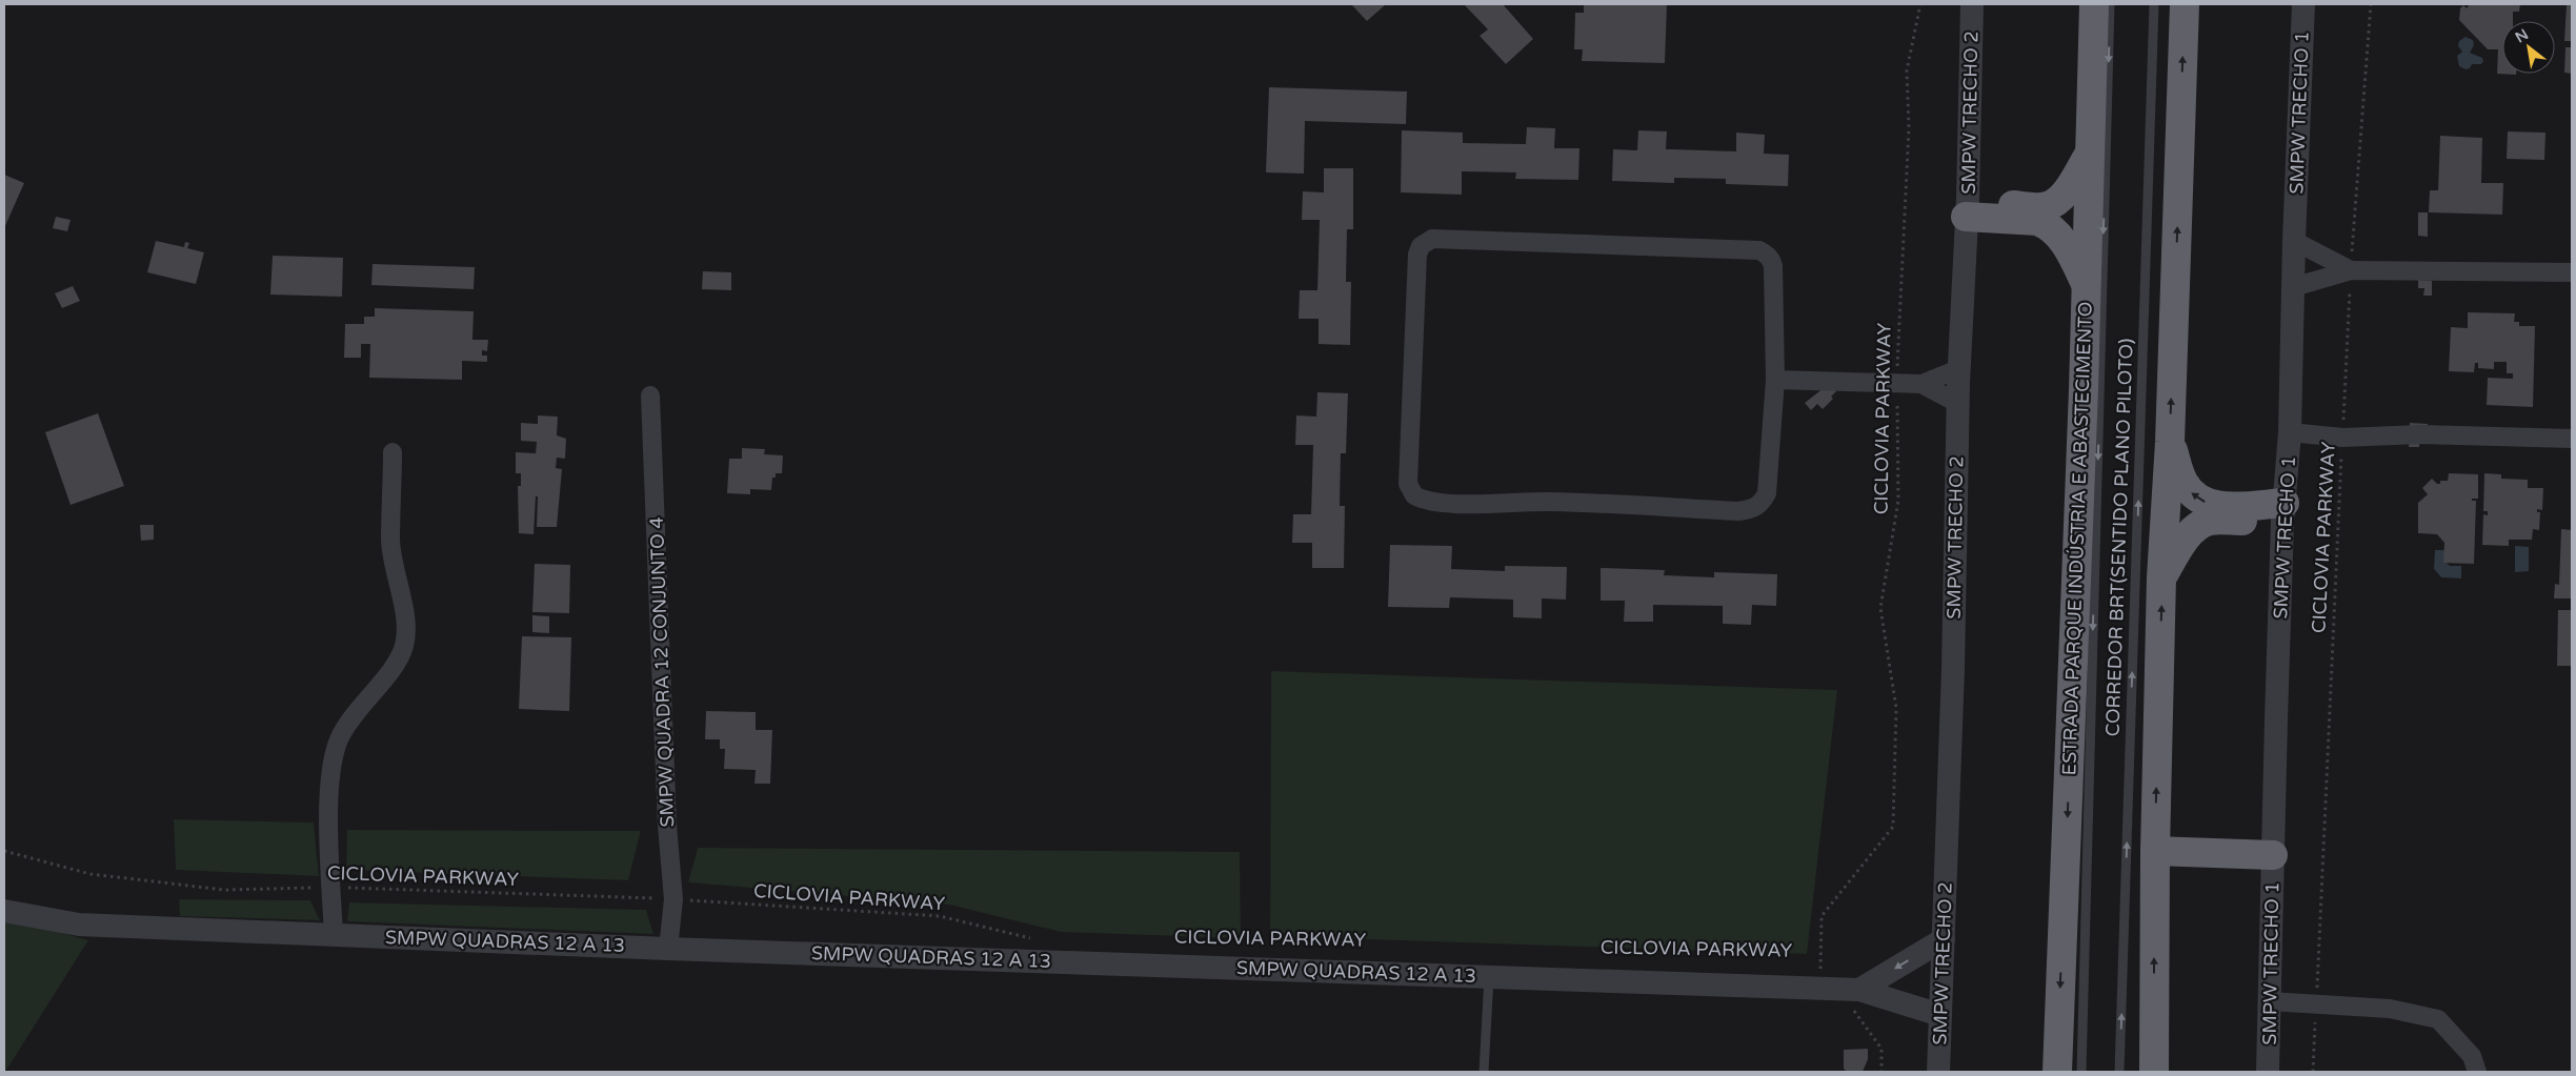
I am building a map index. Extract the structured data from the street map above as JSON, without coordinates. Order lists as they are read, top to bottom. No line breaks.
{"streets":{"highway":["ESTRADA PARQUE INDÚSTRIA E ABASTECIMENTO"],"street":["SMPW TRECHO 2","SMPW TRECHO 1","SMPW QUADRA 12 CONJUNTO 4","SMPW QUADRAS 12 A 13"],"lane":["CORREDOR BRT(SENTIDO PLANO PILOTO)"],"path":["CICLOVIA PARKWAY"]},"crossings":[["SMPW TRECHO 2","SMPW QUADRAS 12 A 13"],["CICLOVIA PARKWAY","SMPW QUADRA 12 CONJUNTO 4"],["CICLOVIA PARKWAY","SMPW QUADRAS 12 A 13"],["SMPW QUADRA 12 CONJUNTO 4","SMPW QUADRAS 12 A 13"]],"north":"top left"}
